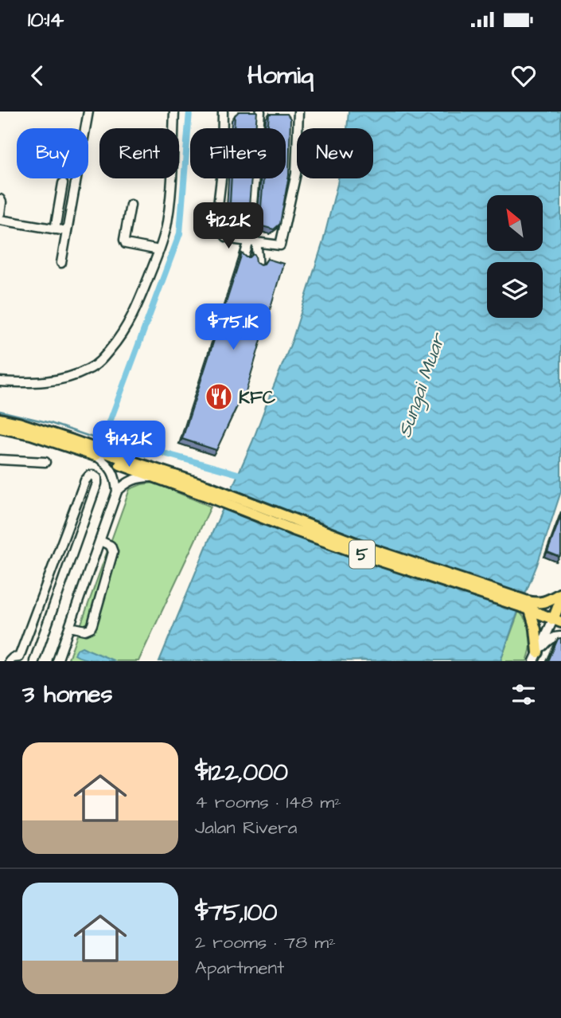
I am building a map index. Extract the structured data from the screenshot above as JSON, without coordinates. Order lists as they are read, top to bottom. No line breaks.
{"streets":{"main road":["5"]},"water":["Sungai Muar"],"places":{"restaurant":["KFC"]},"north":"top left","page":{"status":"10:14","header":"Homiq","chip":["Buy","Rent","Filters","New"],"price":["$122K","$75.1K","$142K"],"heading":"3 homes","list":[{"name":"$122,000","note":"4 rooms · 148 m² · Jalan Rivera"},{"name":"$75,100","note":"2 rooms · 78 m² · Apartment"}]}}
